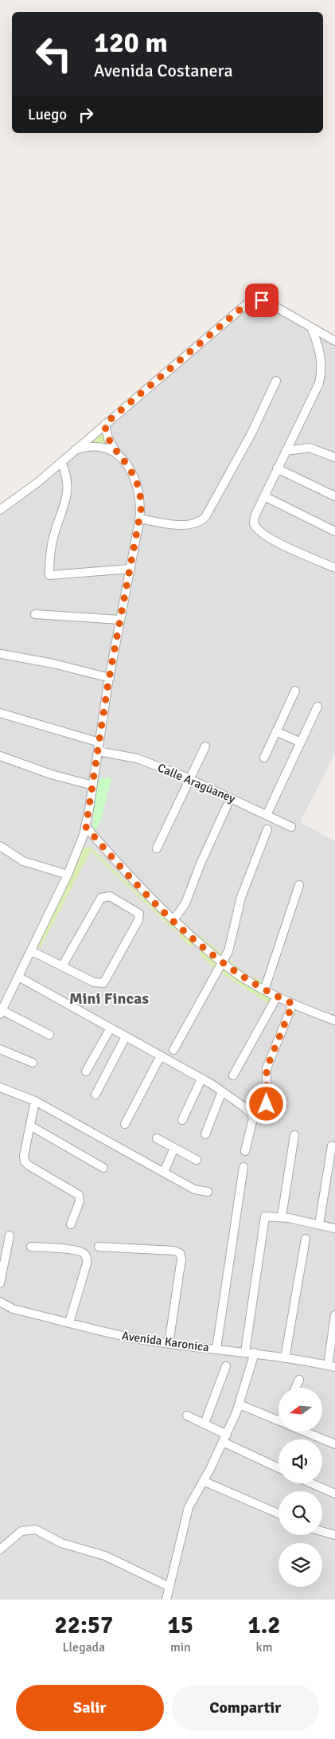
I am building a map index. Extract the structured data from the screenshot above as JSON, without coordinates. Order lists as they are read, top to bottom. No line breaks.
{"streets":{"street":["Calle Aragüaney","Avenida Karonica"]},"districts":["Mini Fincas"],"north":"left","page":{"turn":["120 m","Avenida Costanera"],"then":"Luego","eta":["22:57","Llegada","15","min","1.2","km"],"buttons":["Salir","Compartir"]}}
